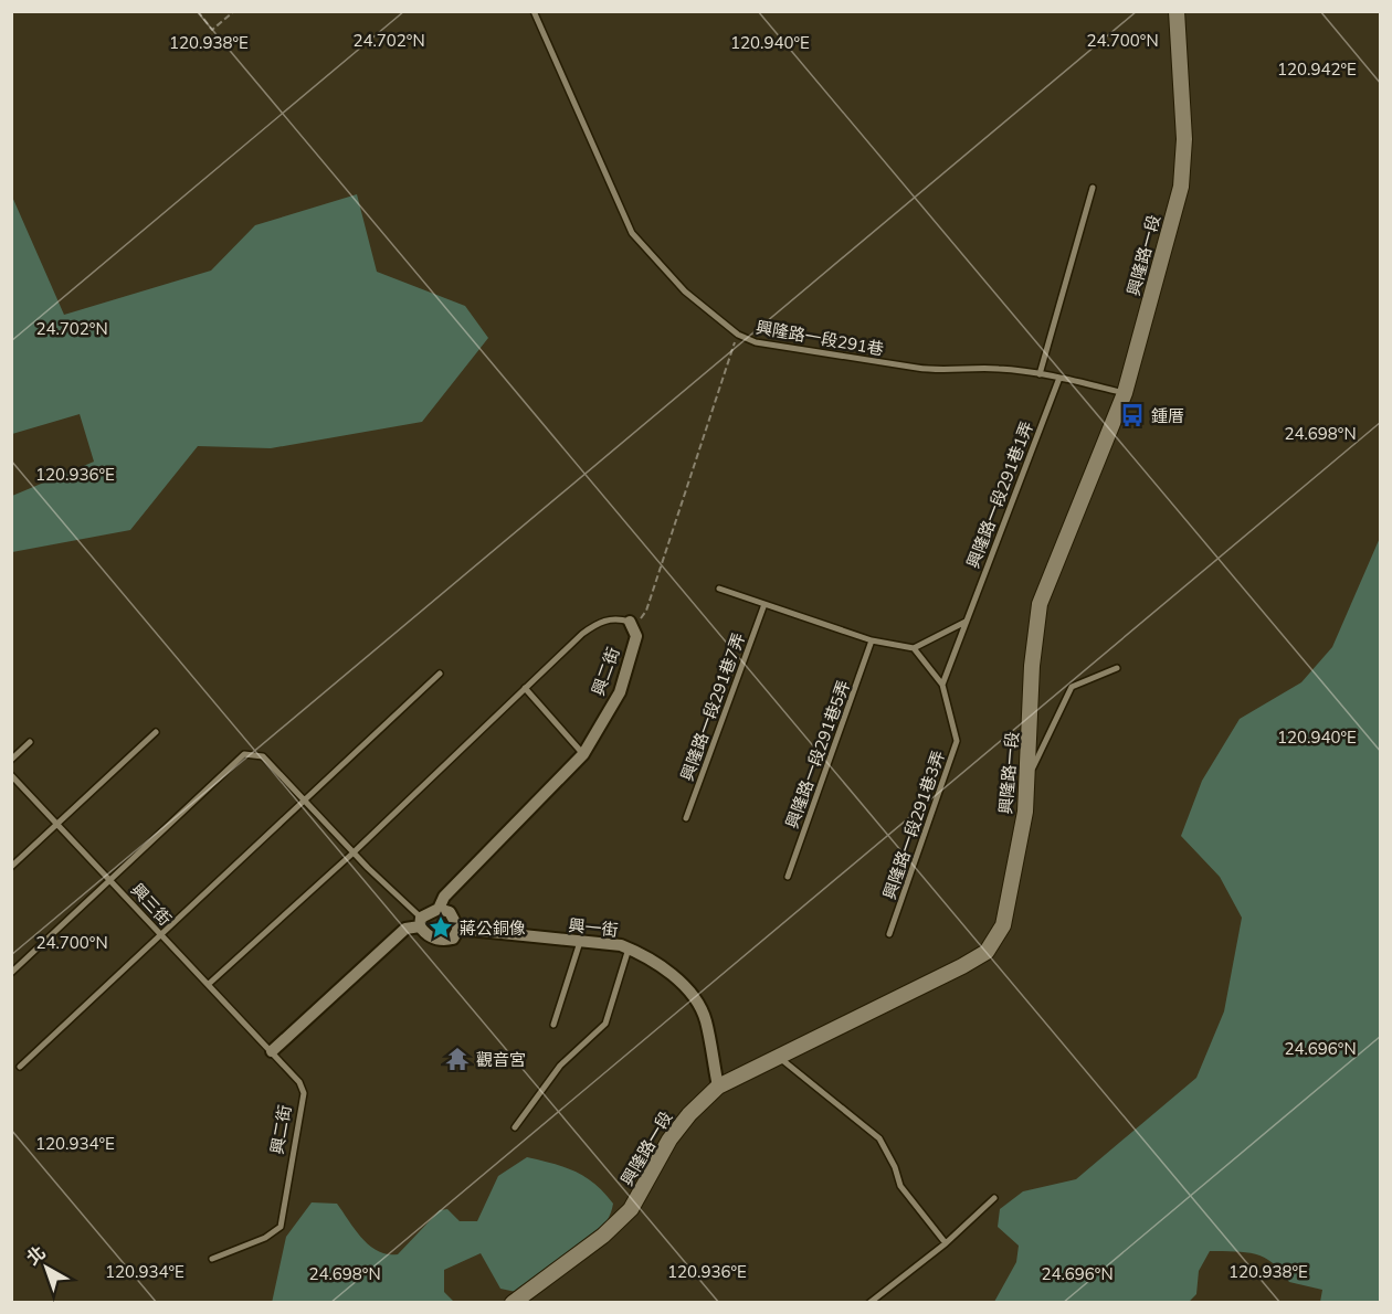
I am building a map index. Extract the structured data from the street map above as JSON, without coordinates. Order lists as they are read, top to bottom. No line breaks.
{"streets":{"street":["興隆路一段","興二街","興一街"],"lane":["興隆路一段291巷","興隆路一段291巷1弄","興隆路一段291巷7弄","興隆路一段291巷5弄","興隆路一段291巷3弄","興三街"]},"crossings":[["興隆路一段","興隆路一段291巷"],["興隆路一段","興一街"],["興隆路一段291巷","興隆路一段291巷1弄"],["興隆路一段291巷1弄","興隆路一段291巷3弄"],["興二街","興三街"],["興二街","興一街"]],"places":{"bus stop":["鍾厝"],"place":["蔣公銅像"],"temple":["觀音宮"]},"north":"top left","coordinates":["24.702°N","24.700°N","120.938°E","120.940°E","120.942°E","24.698°N","120.936°E","24.696°N","120.934°E"]}
